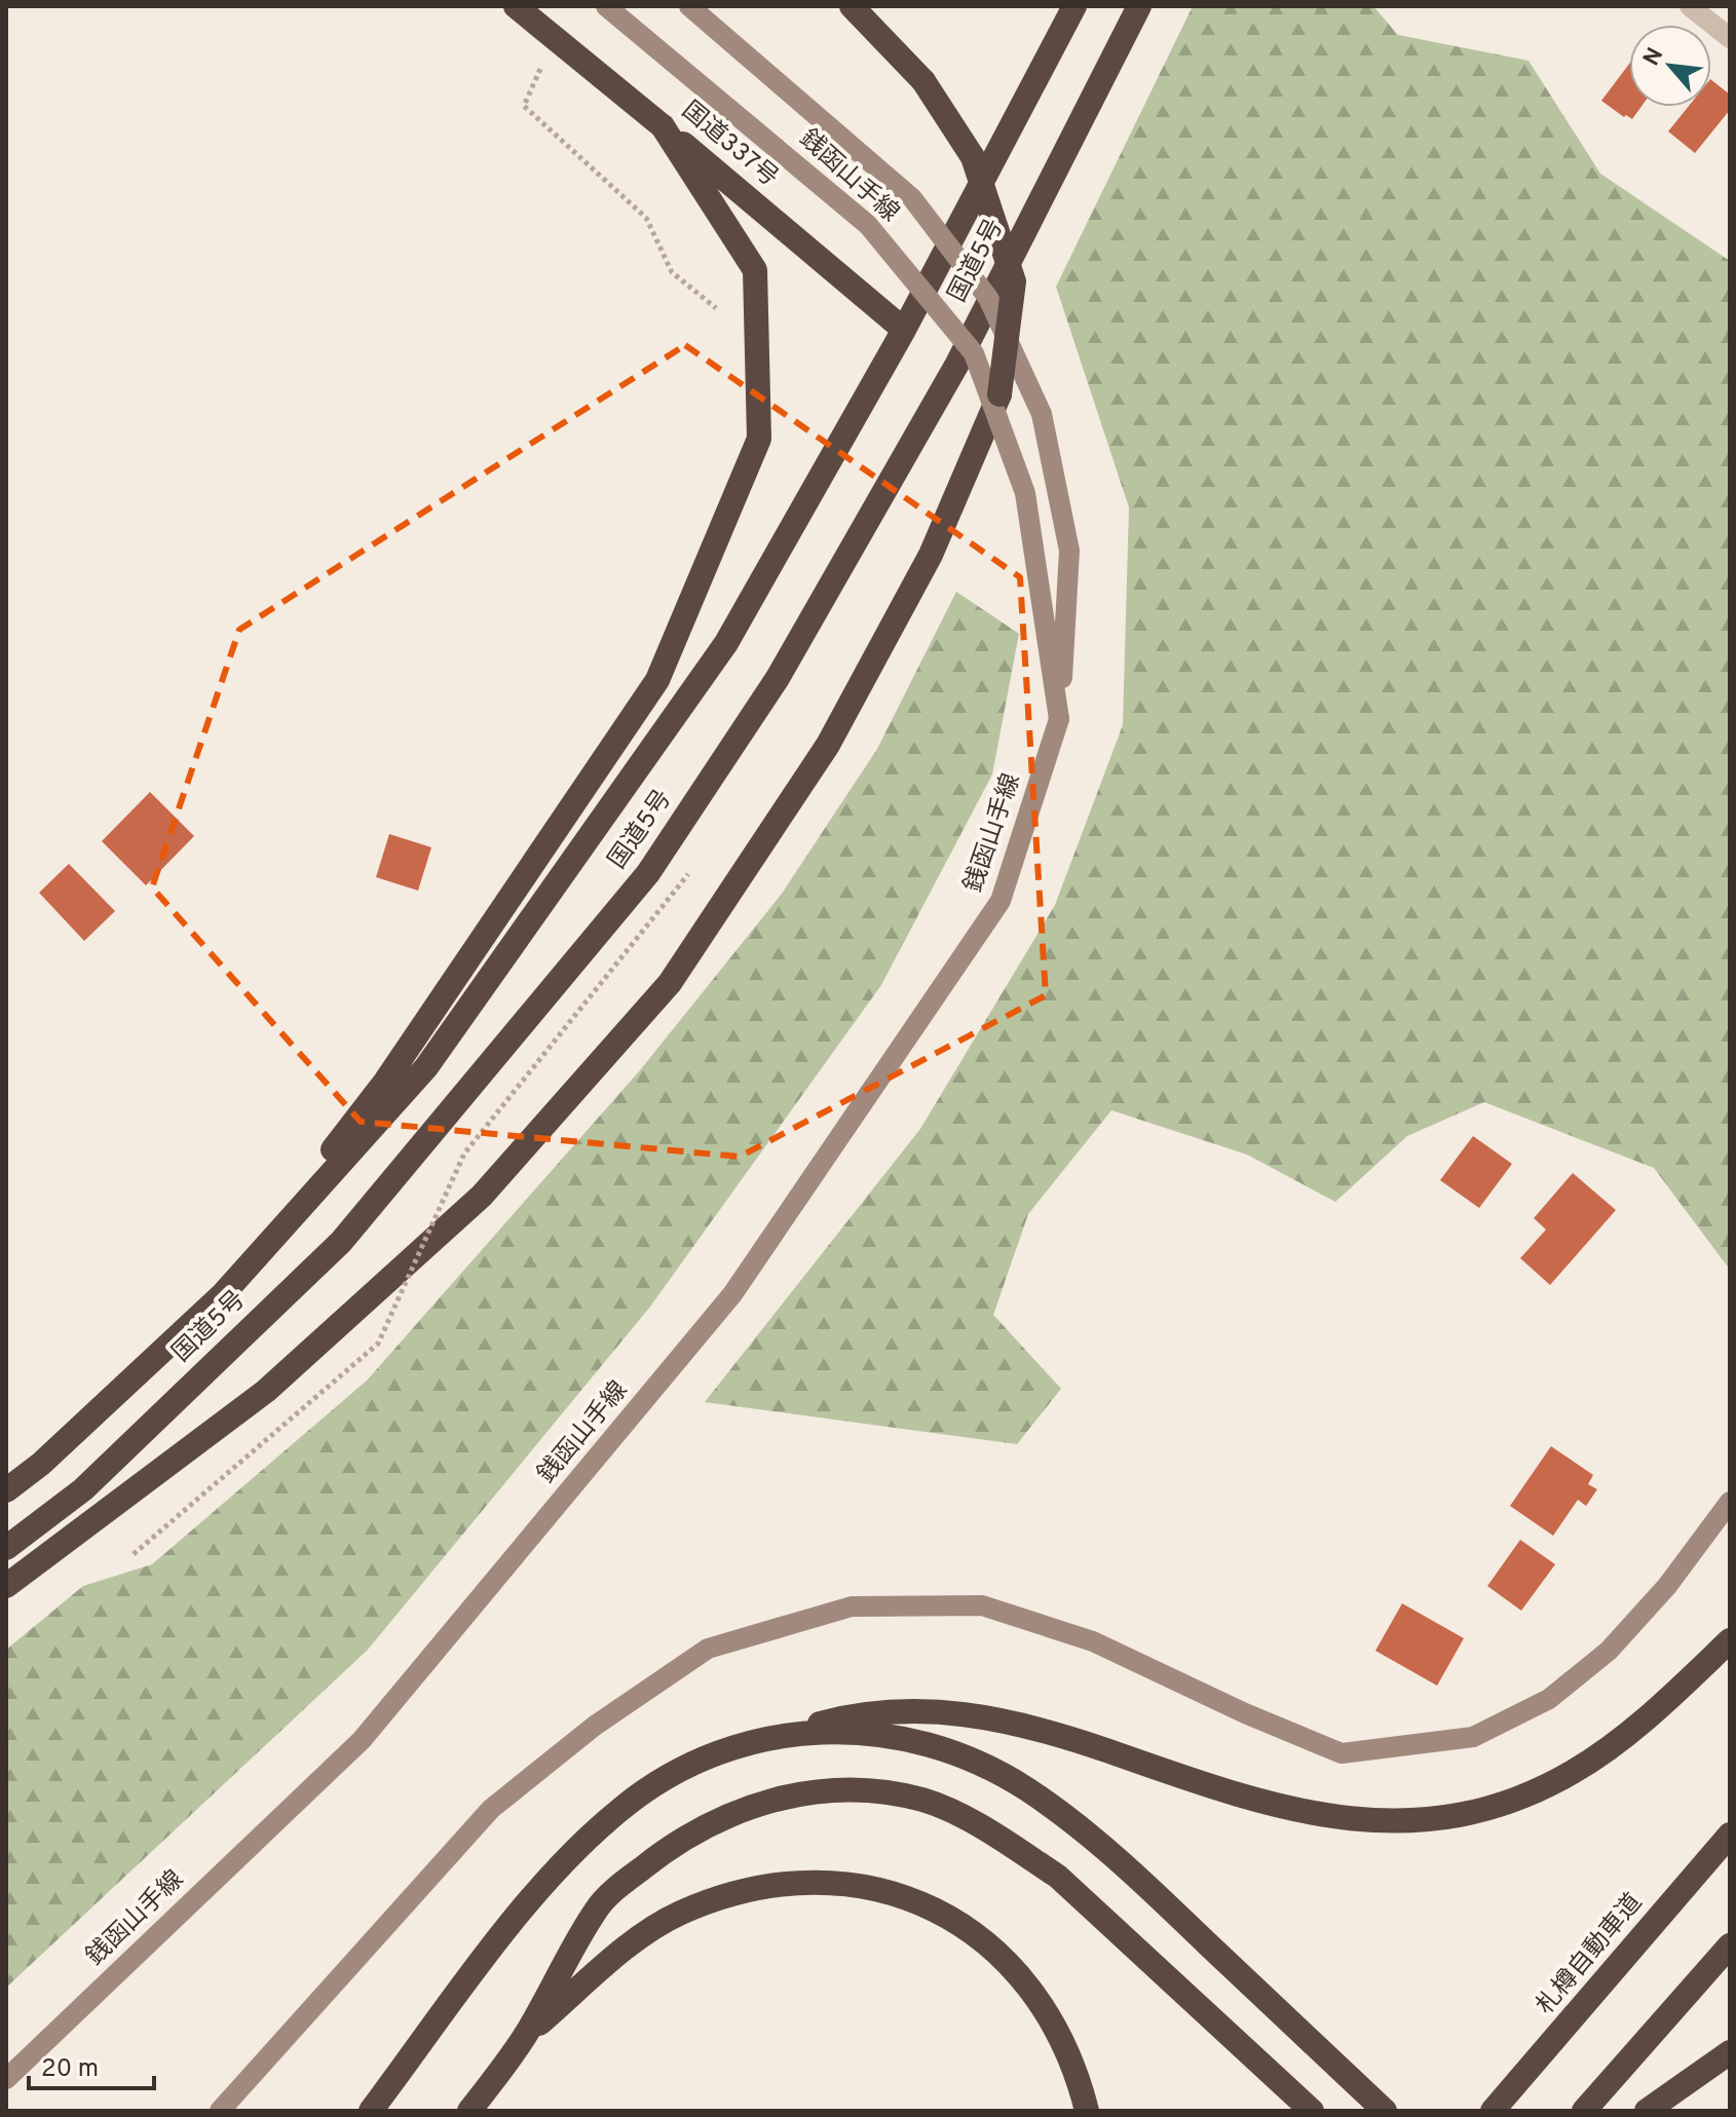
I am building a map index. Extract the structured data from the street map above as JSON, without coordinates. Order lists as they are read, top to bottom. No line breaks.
{"streets":{"highway":["国道337号","国道5号","札樽自動車道"],"street":["銭函山手線"]},"crossings":[["国道337号","国道5号"]],"scale_bar":"20 m","north":"top left"}
